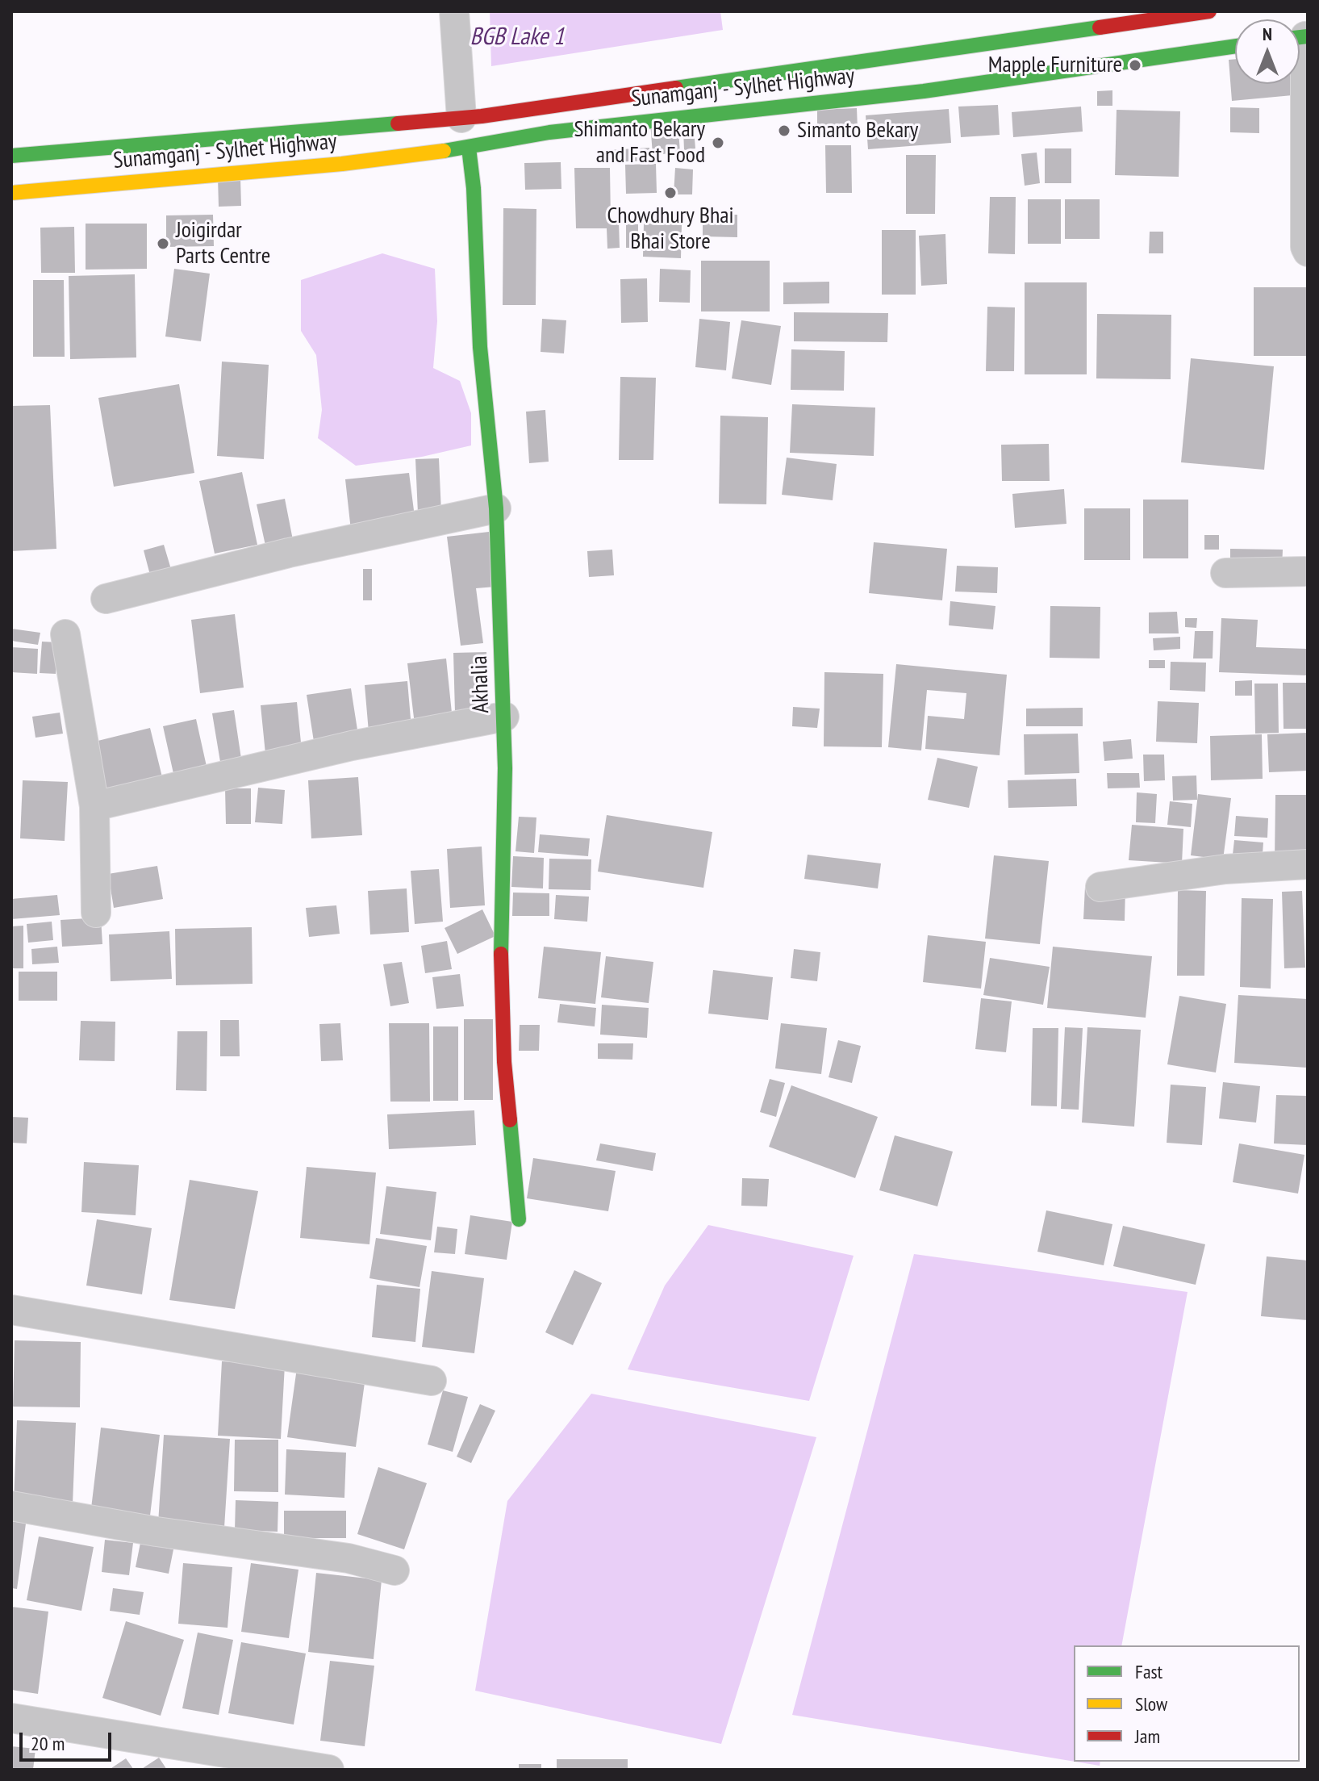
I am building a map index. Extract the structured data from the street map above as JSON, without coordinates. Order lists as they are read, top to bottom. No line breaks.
{"streets":{"main road":["Sunamganj - Sylhet Highway","Akhalia"]},"crossings":[["Sunamganj - Sylhet Highway","Akhalia"]],"water":["BGB Lake 1"],"places":["Mapple Furniture","Simanto Bekary","Shimanto Bekary and Fast Food","Chowdhury Bhai Bhai Store","Joigirdar Parts Centre"],"legend":["Fast","Slow","Jam"],"scale_bar":"20 m","north":"top"}
